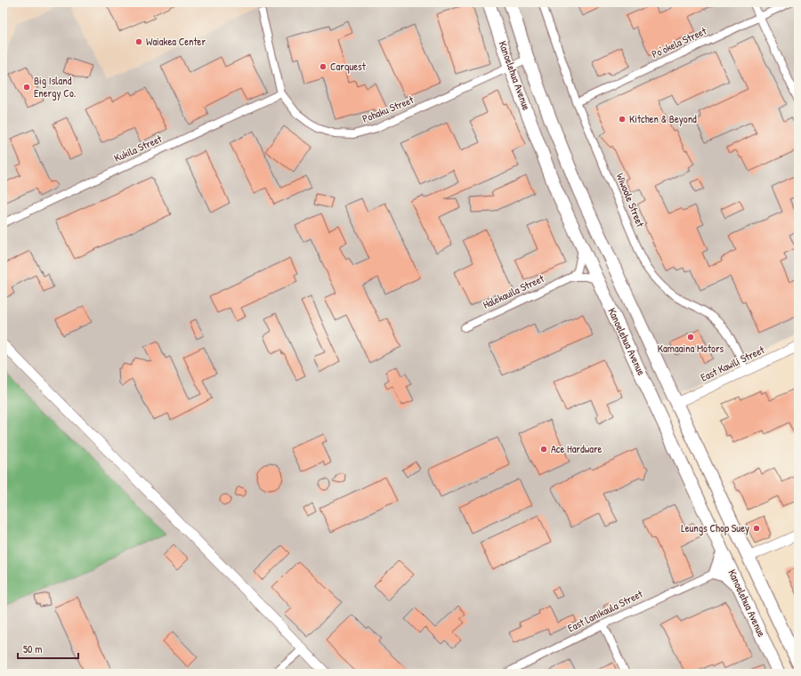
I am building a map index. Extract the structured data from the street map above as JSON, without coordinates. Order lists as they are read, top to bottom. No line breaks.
{"streets":{"highway":["Kanoelehua Avenue"],"street":["Po‘okela Street","Pohaku Street","Kukila Street","Wiwoole Street","Halekauila Street","East Kawili Street","East Lanikaula Street"]},"crossings":[["Po‘okela Street","Wiwoole Street"],["Kanoelehua Avenue","Pohaku Street"],["Kanoelehua Avenue","Halekauila Street"],["Kanoelehua Avenue","East Kawili Street"],["Pohaku Street","Kukila Street"],["Wiwoole Street","East Kawili Street"]],"places":["Waiakea Center","Carquest","Big Island Energy Co.","Kitchen & Beyond","Kamaaina Motors","Ace Hardware","Leungs Chop Suey"],"scale_bar":"50 m"}
